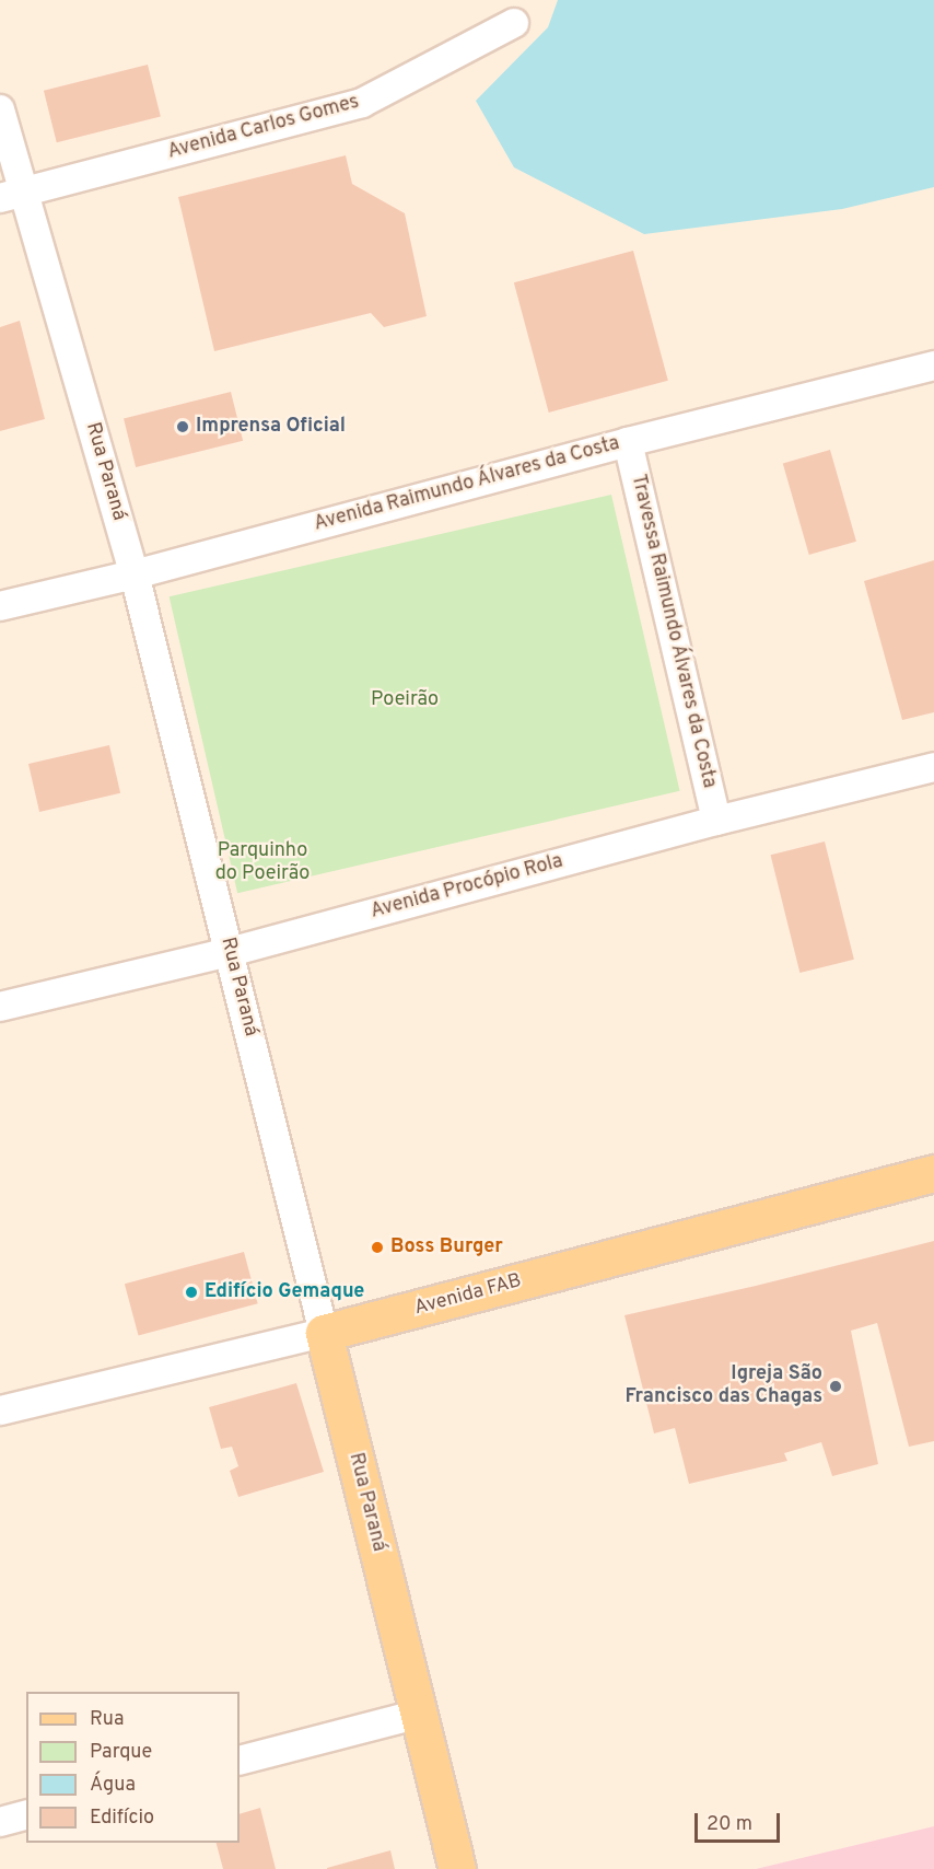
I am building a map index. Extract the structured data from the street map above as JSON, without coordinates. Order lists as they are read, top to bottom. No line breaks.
{"streets":{"main road":["Rua Paraná","Avenida FAB"],"street":["Avenida Carlos Gomes","Avenida Raimundo Álvares da Costa","Travessa Raimundo Álvares da Costa","Avenida Procópio Rola"]},"crossings":[["Avenida Carlos Gomes","Rua Paraná"],["Rua Paraná","Avenida Raimundo Álvares da Costa"],["Rua Paraná","Avenida Procópio Rola"],["Rua Paraná","Avenida FAB"],["Avenida Raimundo Álvares da Costa","Travessa Raimundo Álvares da Costa"],["Travessa Raimundo Álvares da Costa","Avenida Procópio Rola"]],"parks":["Poeirão","Parquinho do Poeirão"],"places":["Imprensa Oficial","Boss Burger","Edifício Gemaque","Igreja São Francisco das Chagas"],"legend":["Rua","Parque","Água","Edifício"],"scale_bar":"20 m"}
